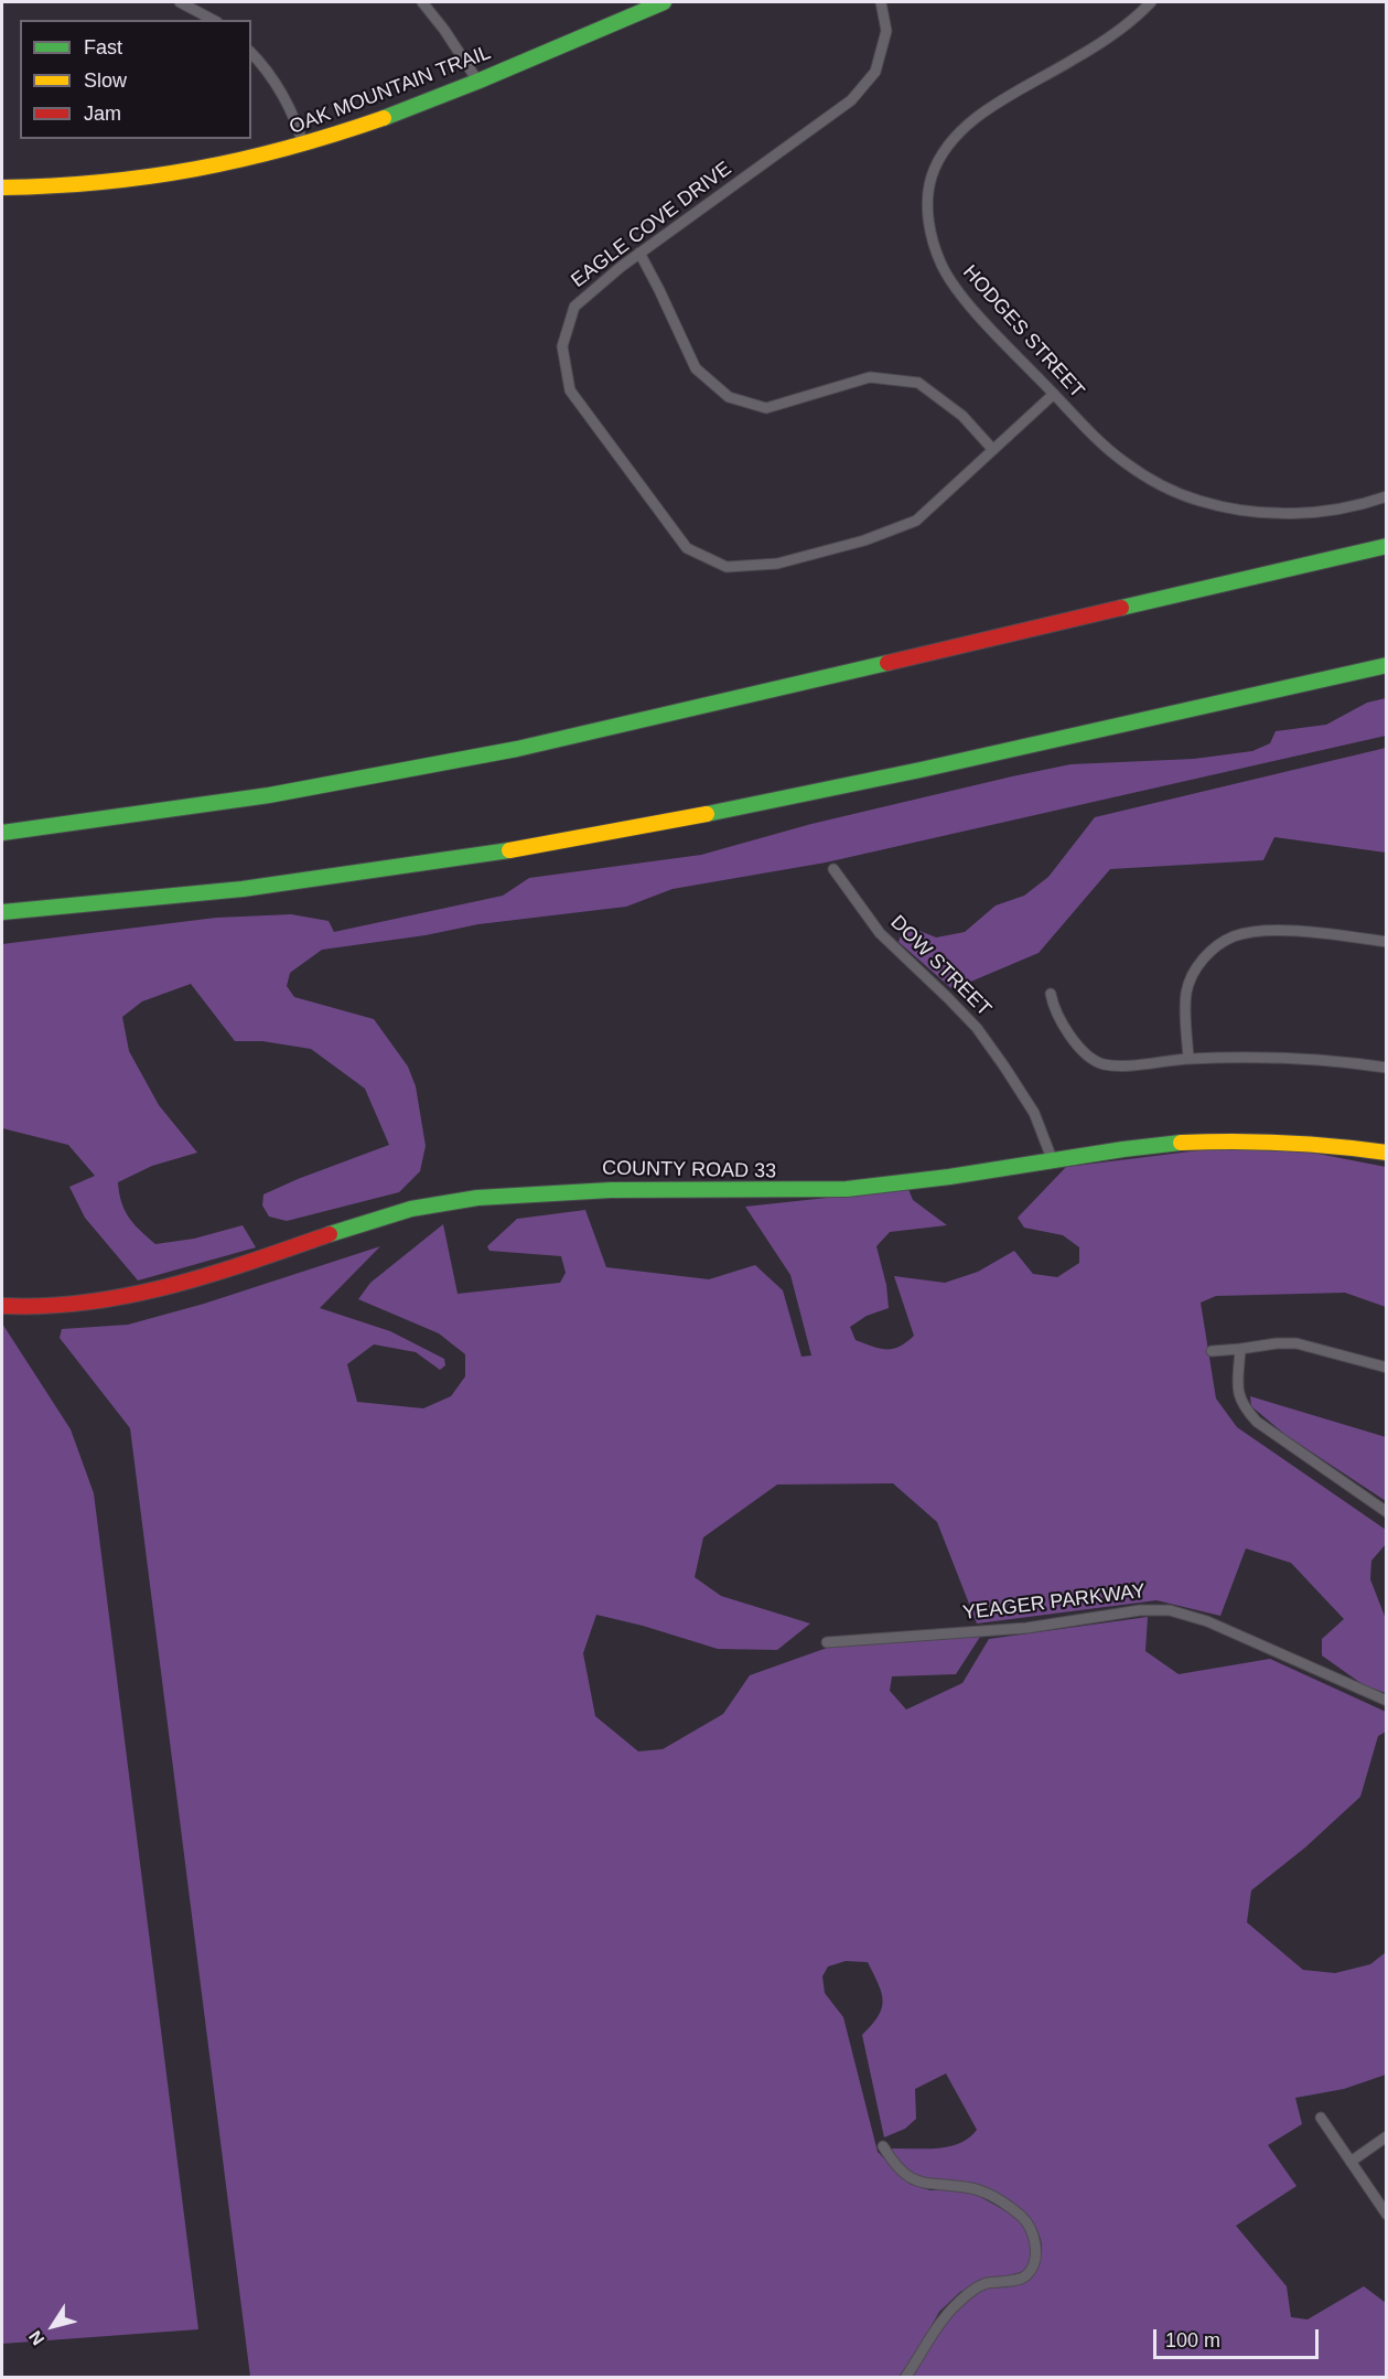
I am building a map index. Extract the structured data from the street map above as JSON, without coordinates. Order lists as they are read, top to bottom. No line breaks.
{"streets":{"main road":["OAK MOUNTAIN TRAIL","COUNTY ROAD 33"],"street":["EAGLE COVE DRIVE","HODGES STREET","DOW STREET","YEAGER PARKWAY"]},"crossings":[["EAGLE COVE DRIVE","HODGES STREET"],["DOW STREET","COUNTY ROAD 33"]],"legend":["Fast","Slow","Jam"],"scale_bar":"100 m","north":"bottom left"}
